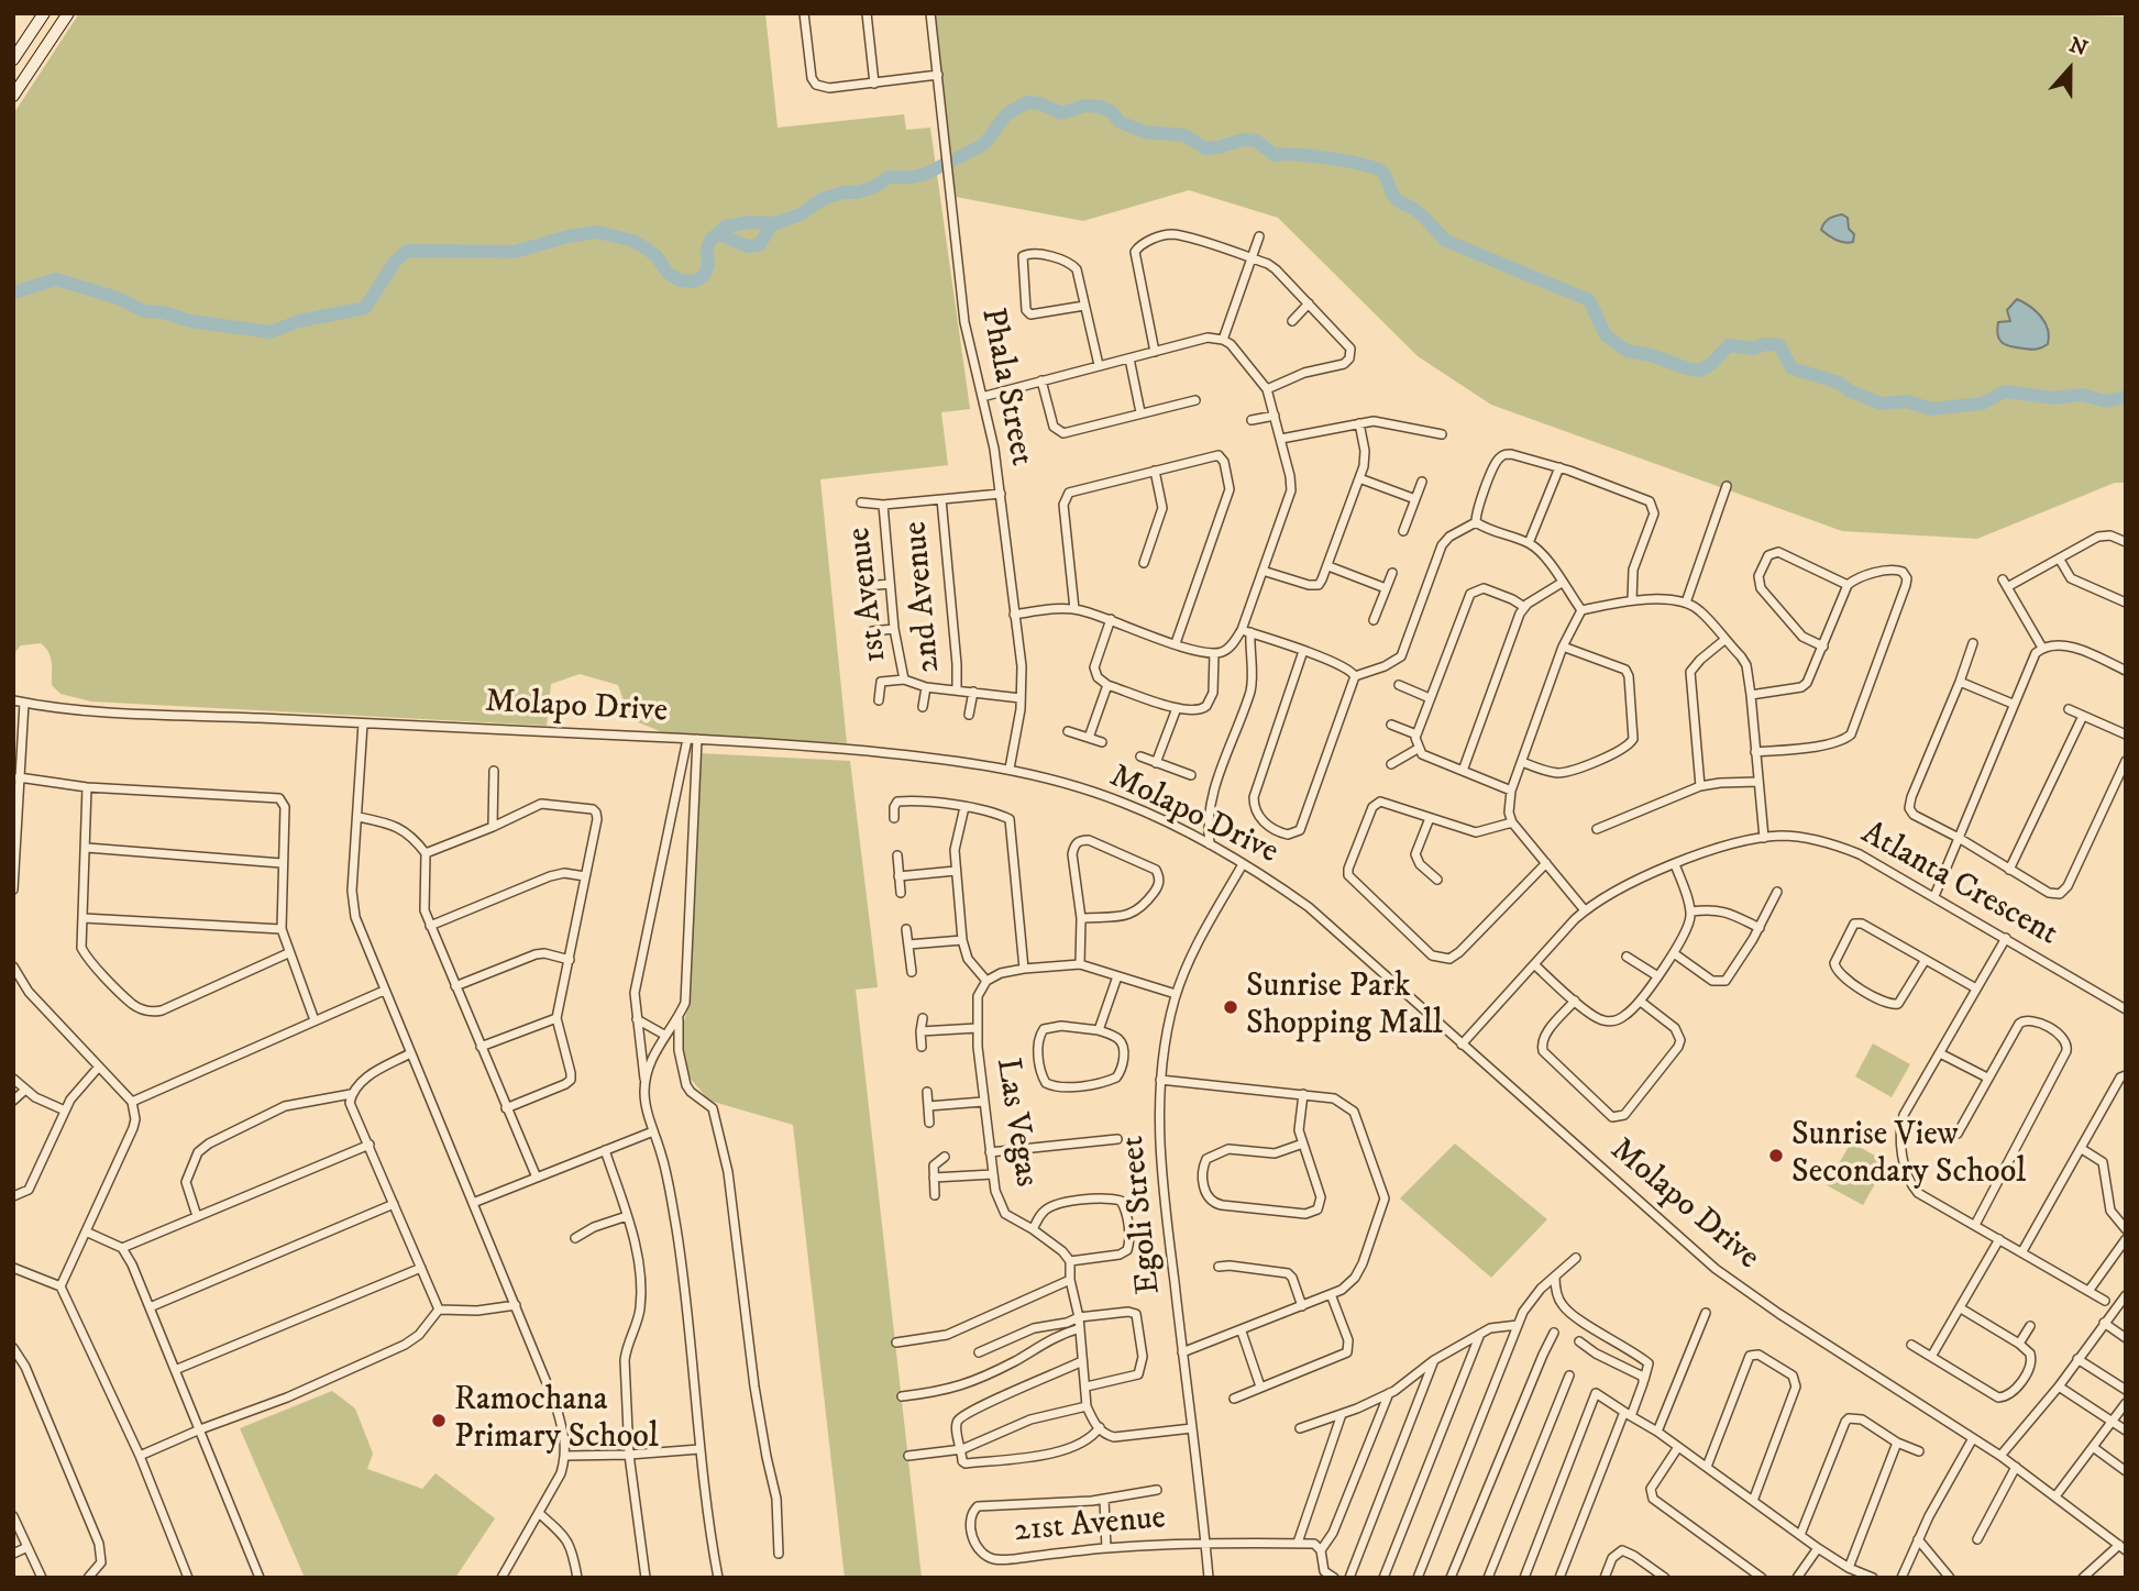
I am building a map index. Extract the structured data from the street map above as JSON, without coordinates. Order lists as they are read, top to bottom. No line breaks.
{"streets":{"street":["Phala Street","1st Avenue","2nd Avenue","Molapo Drive","Atlanta Crescent","Las Vegas","Egoli Street","21st Avenue"]},"crossings":[["Phala Street","1st Avenue"],["Phala Street","Molapo Drive"],["1st Avenue","2nd Avenue"],["Molapo Drive","Atlanta Crescent"],["Molapo Drive","Egoli Street"],["Egoli Street","21st Avenue"]],"places":["Sunrise Park Shopping Mall","Sunrise View Secondary School","Ramochana Primary School"],"north":"top"}
